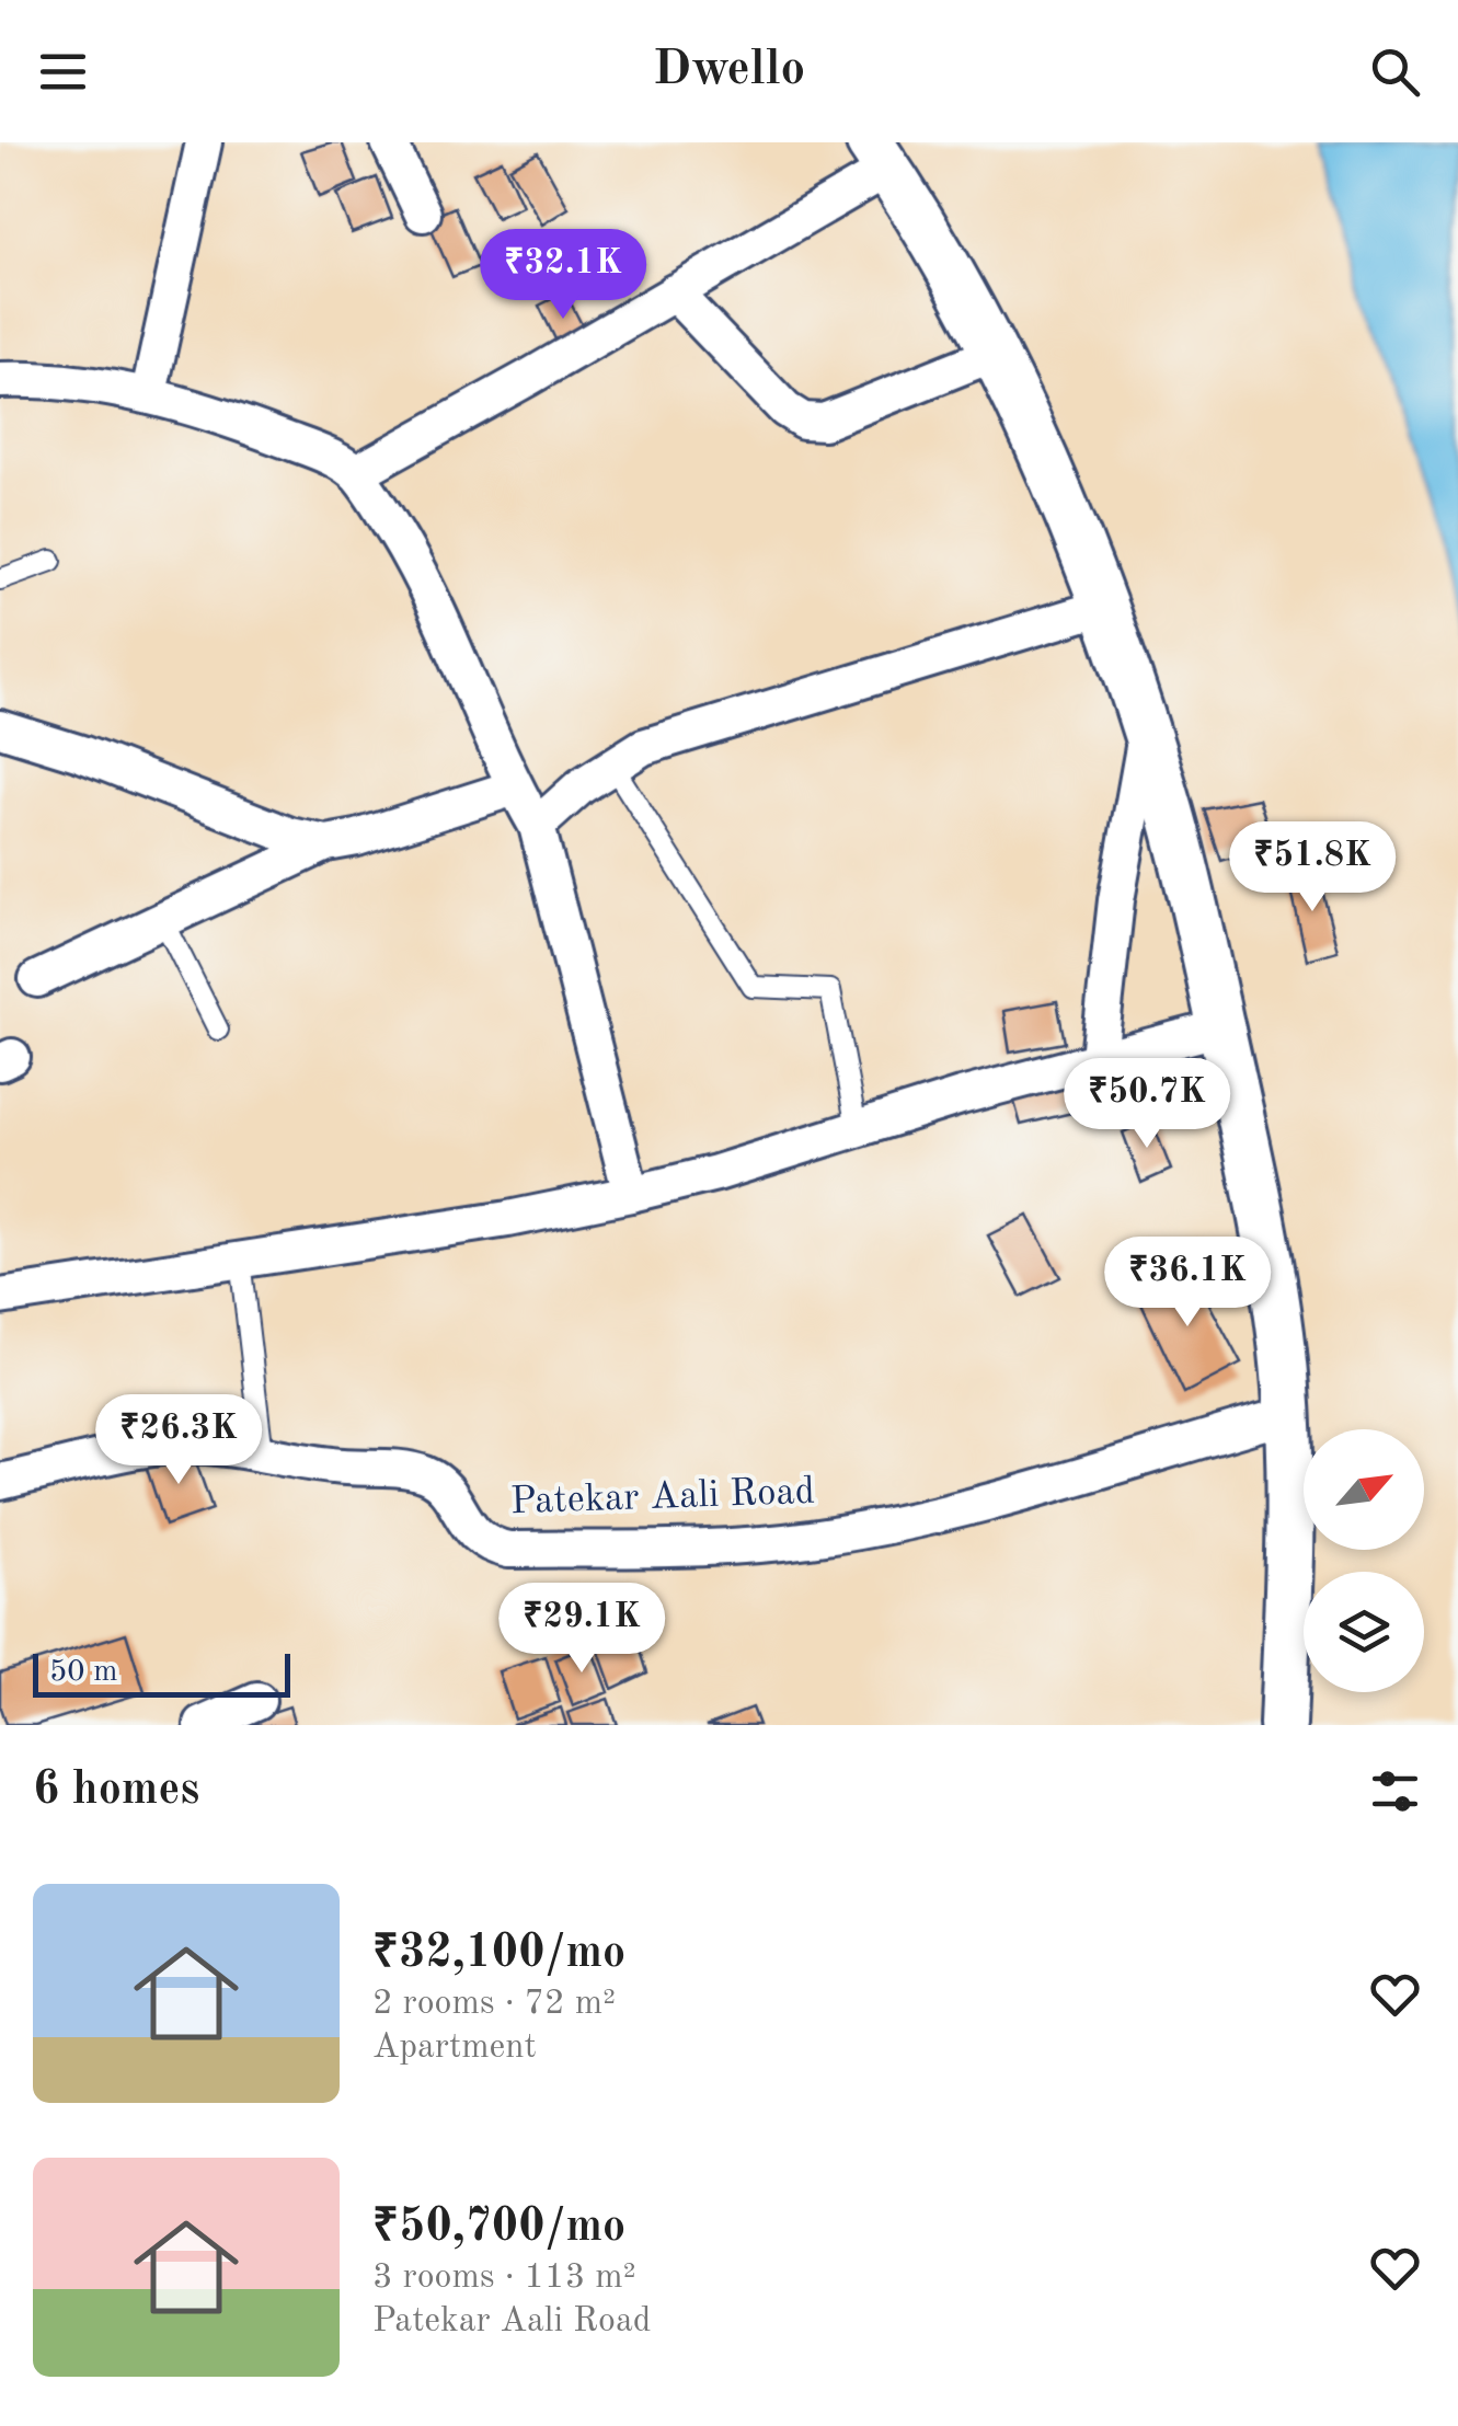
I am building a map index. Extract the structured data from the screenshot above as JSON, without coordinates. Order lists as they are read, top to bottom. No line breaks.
{"streets":{"street":["Patekar Aali Road"]},"scale_bar":"50 m","north":"top right","page":{"header":"Dwello","price":["₹32.1K","₹51.8K","₹50.7K","₹36.1K","₹26.3K","₹29.1K"],"scale":"50 m","heading":"6 homes","list":[{"name":"₹32,100/mo","note":"2 rooms · 72 m² · Apartment"},{"name":"₹50,700/mo","note":"3 rooms · 113 m² · Patekar Aali Road"}]}}
